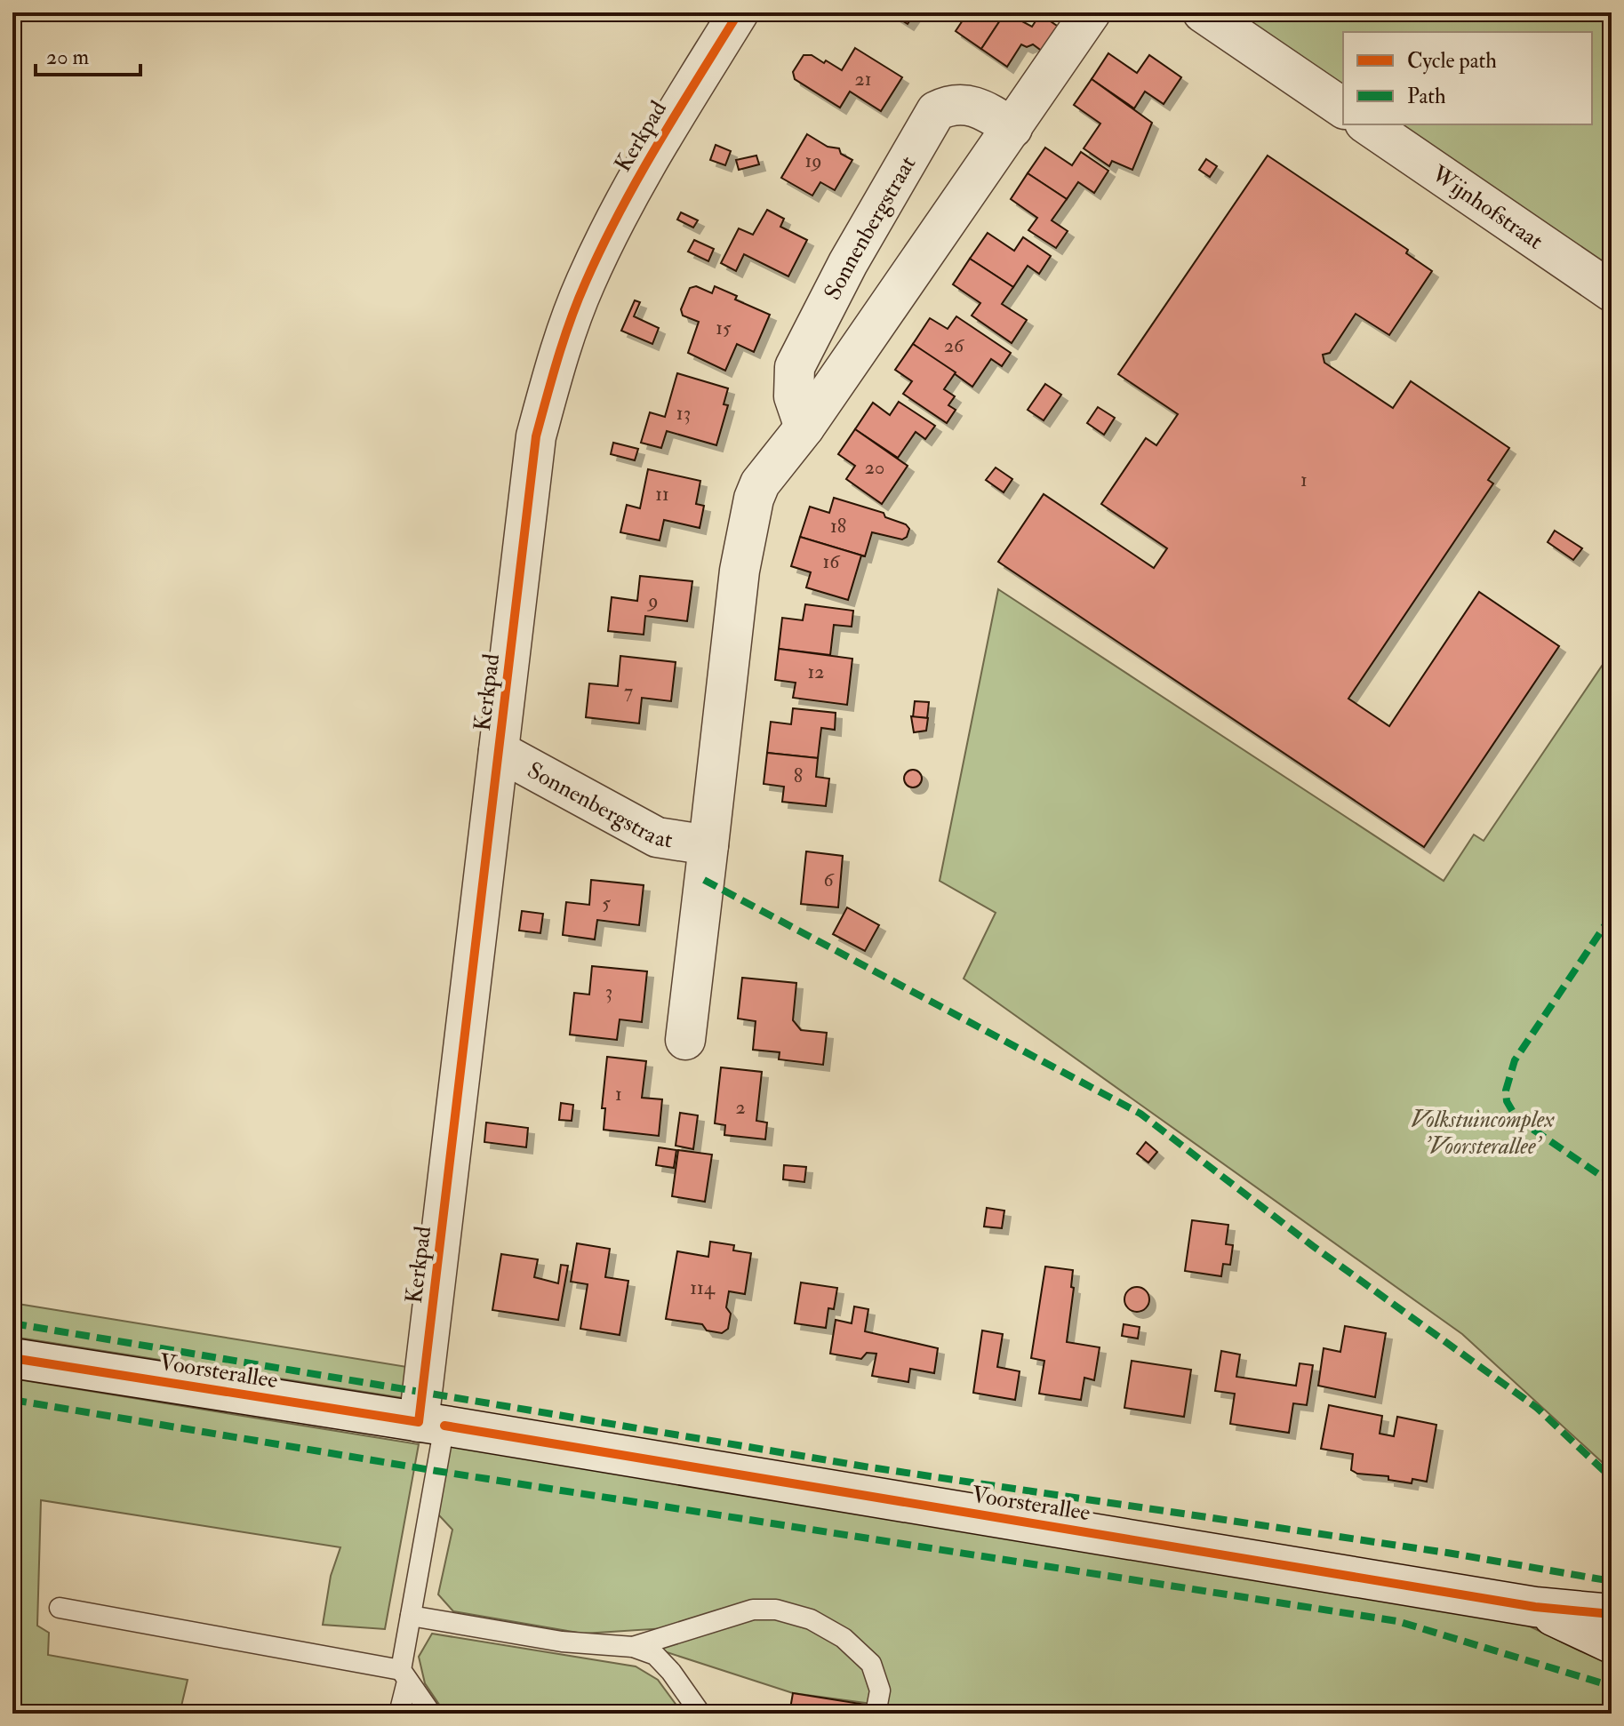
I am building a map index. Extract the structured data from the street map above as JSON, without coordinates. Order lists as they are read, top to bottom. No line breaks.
{"streets":{"street":["Kerkpad","Wijnhofstraat","Sonnenbergstraat","Voorsterallee"]},"crossings":[["Kerkpad","Sonnenbergstraat"],["Kerkpad","Voorsterallee"]],"parks":["Volkstuincomplex 'Voorsterallee'"],"house_numbers":["21","19","15","26","13","20","1","11","18","16","9","12","7","8","6","5","3","1","2","114"],"legend":["Cycle path","Path"],"scale_bar":"20 m"}
